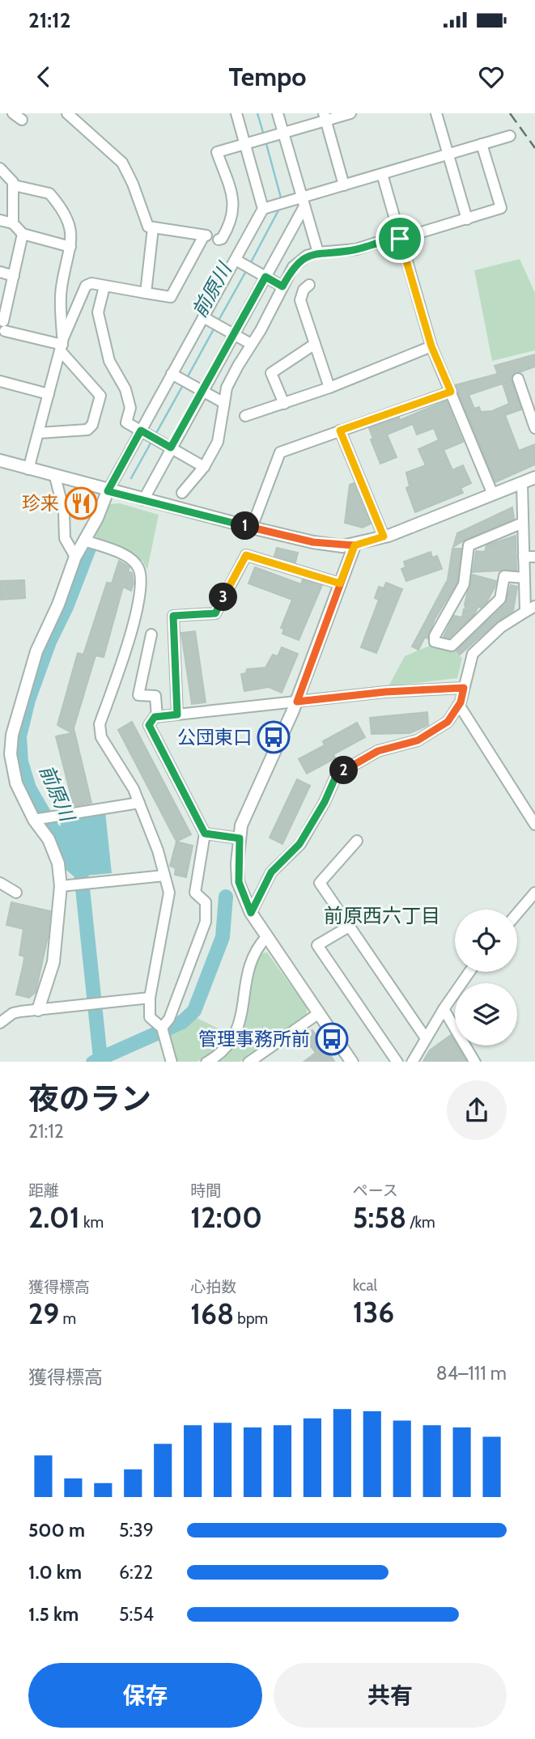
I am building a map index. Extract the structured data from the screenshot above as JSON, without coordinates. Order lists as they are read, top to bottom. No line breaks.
{"districts":["前原西六丁目"],"water":["前原川"],"places":{"restaurant":["珍来"],"bus stop":["公団東口","管理事務所前"]},"page":{"status":"21:12","header":"Tempo","pins":["1","3","2"],"heading":["夜のラン","21:12"],"stats":[["距離","2.01 km"],["時間","12:00"],["ペース","5:58 /km"],["獲得標高","29 m"],["心拍数","168 bpm"],["kcal","136"]],"chart":["獲得標高","84–111 m"],"list":[{"name":"500 m","note":"5:39"},{"name":"1.0 km","note":"6:22"},{"name":"1.5 km","note":"5:54"}],"buttons":["保存","共有"]}}
